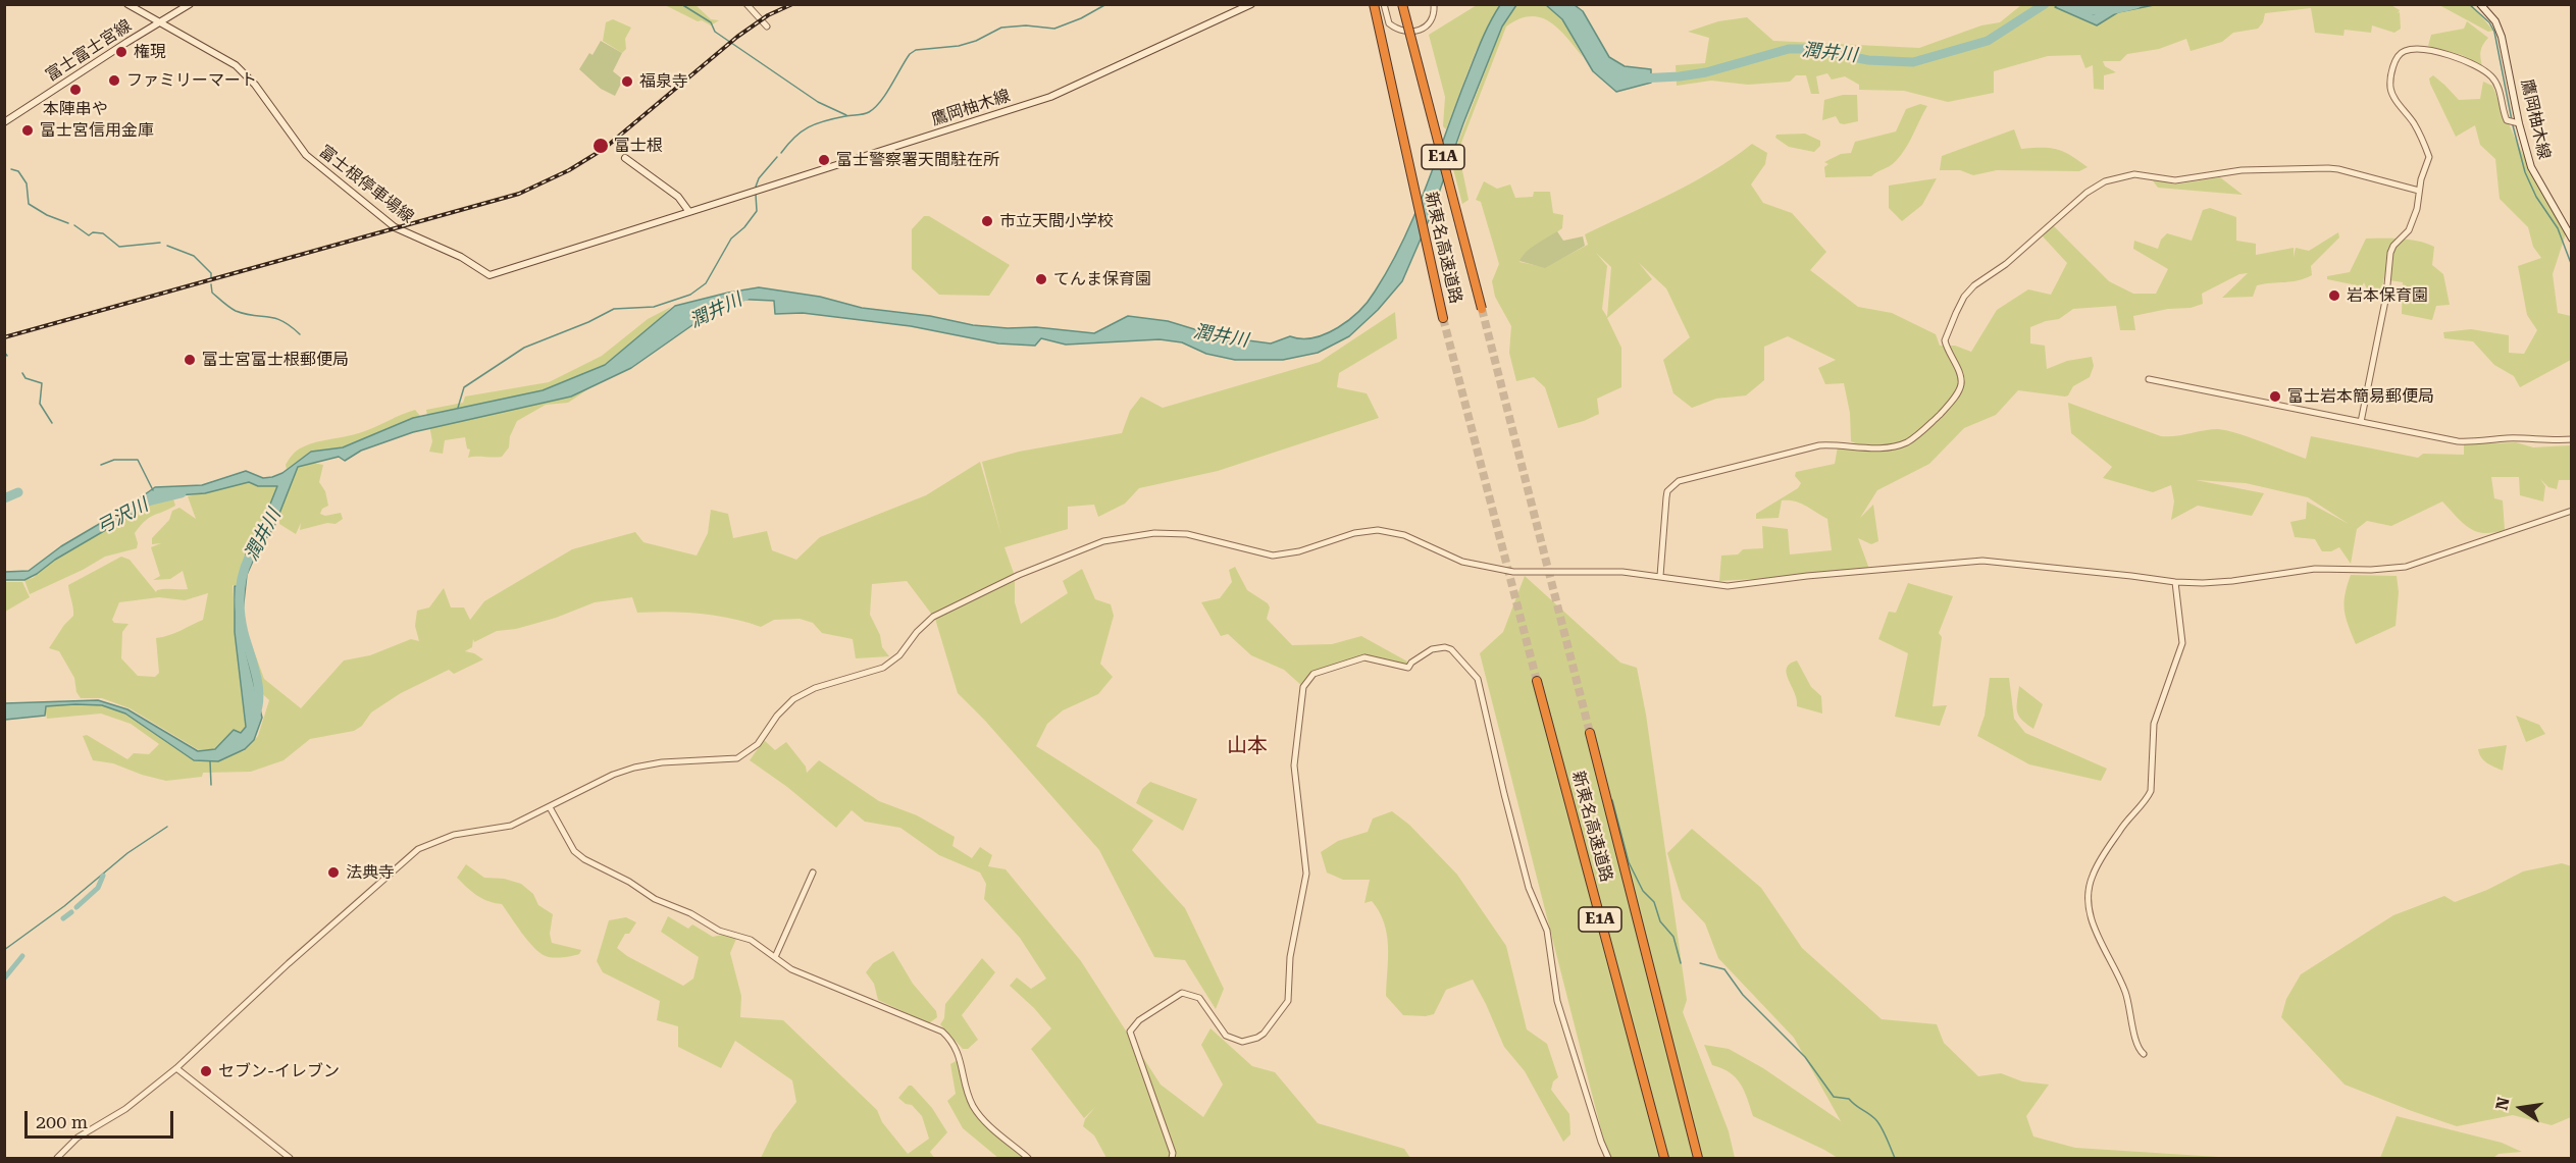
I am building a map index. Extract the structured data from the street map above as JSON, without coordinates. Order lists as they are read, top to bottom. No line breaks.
{"streets":{"highway":["E1A","新東名高速道路"],"main road":["富士富士宮線","鷹岡柚木線","富士根停車場線"]},"crossings":[["富士富士宮線","富士根停車場線"],["鷹岡柚木線","富士根停車場線"]],"districts":["山本"],"water":["潤井川","弓沢川"],"places":["権現","ファミリーマート","福泉寺","本陣串や","富士宮信用金庫","富士根","富士警察署天間駐在所","市立天間小学校","てんま保育園","岩本保育園","富士宮富士根郵便局","富士岩本簡易郵便局","法典寺","セブン-イレブン"],"scale_bar":"200 m","north":"left"}
